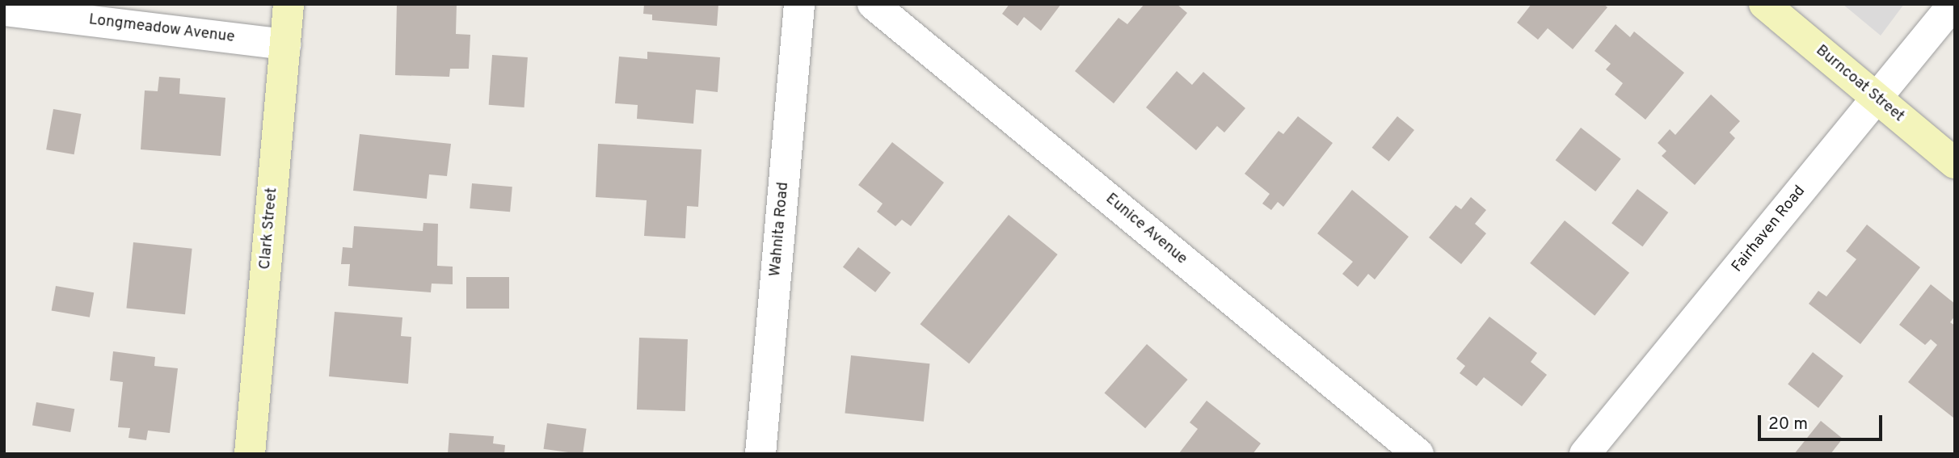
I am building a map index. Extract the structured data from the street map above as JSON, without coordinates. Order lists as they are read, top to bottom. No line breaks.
{"streets":{"street":["Longmeadow Avenue","Burncoat Street","Clark Street","Wahnita Road","Eunice Avenue","Fairhaven Road"]},"crossings":[["Longmeadow Avenue","Clark Street"],["Burncoat Street","Fairhaven Road"]],"scale_bar":"20 m"}
